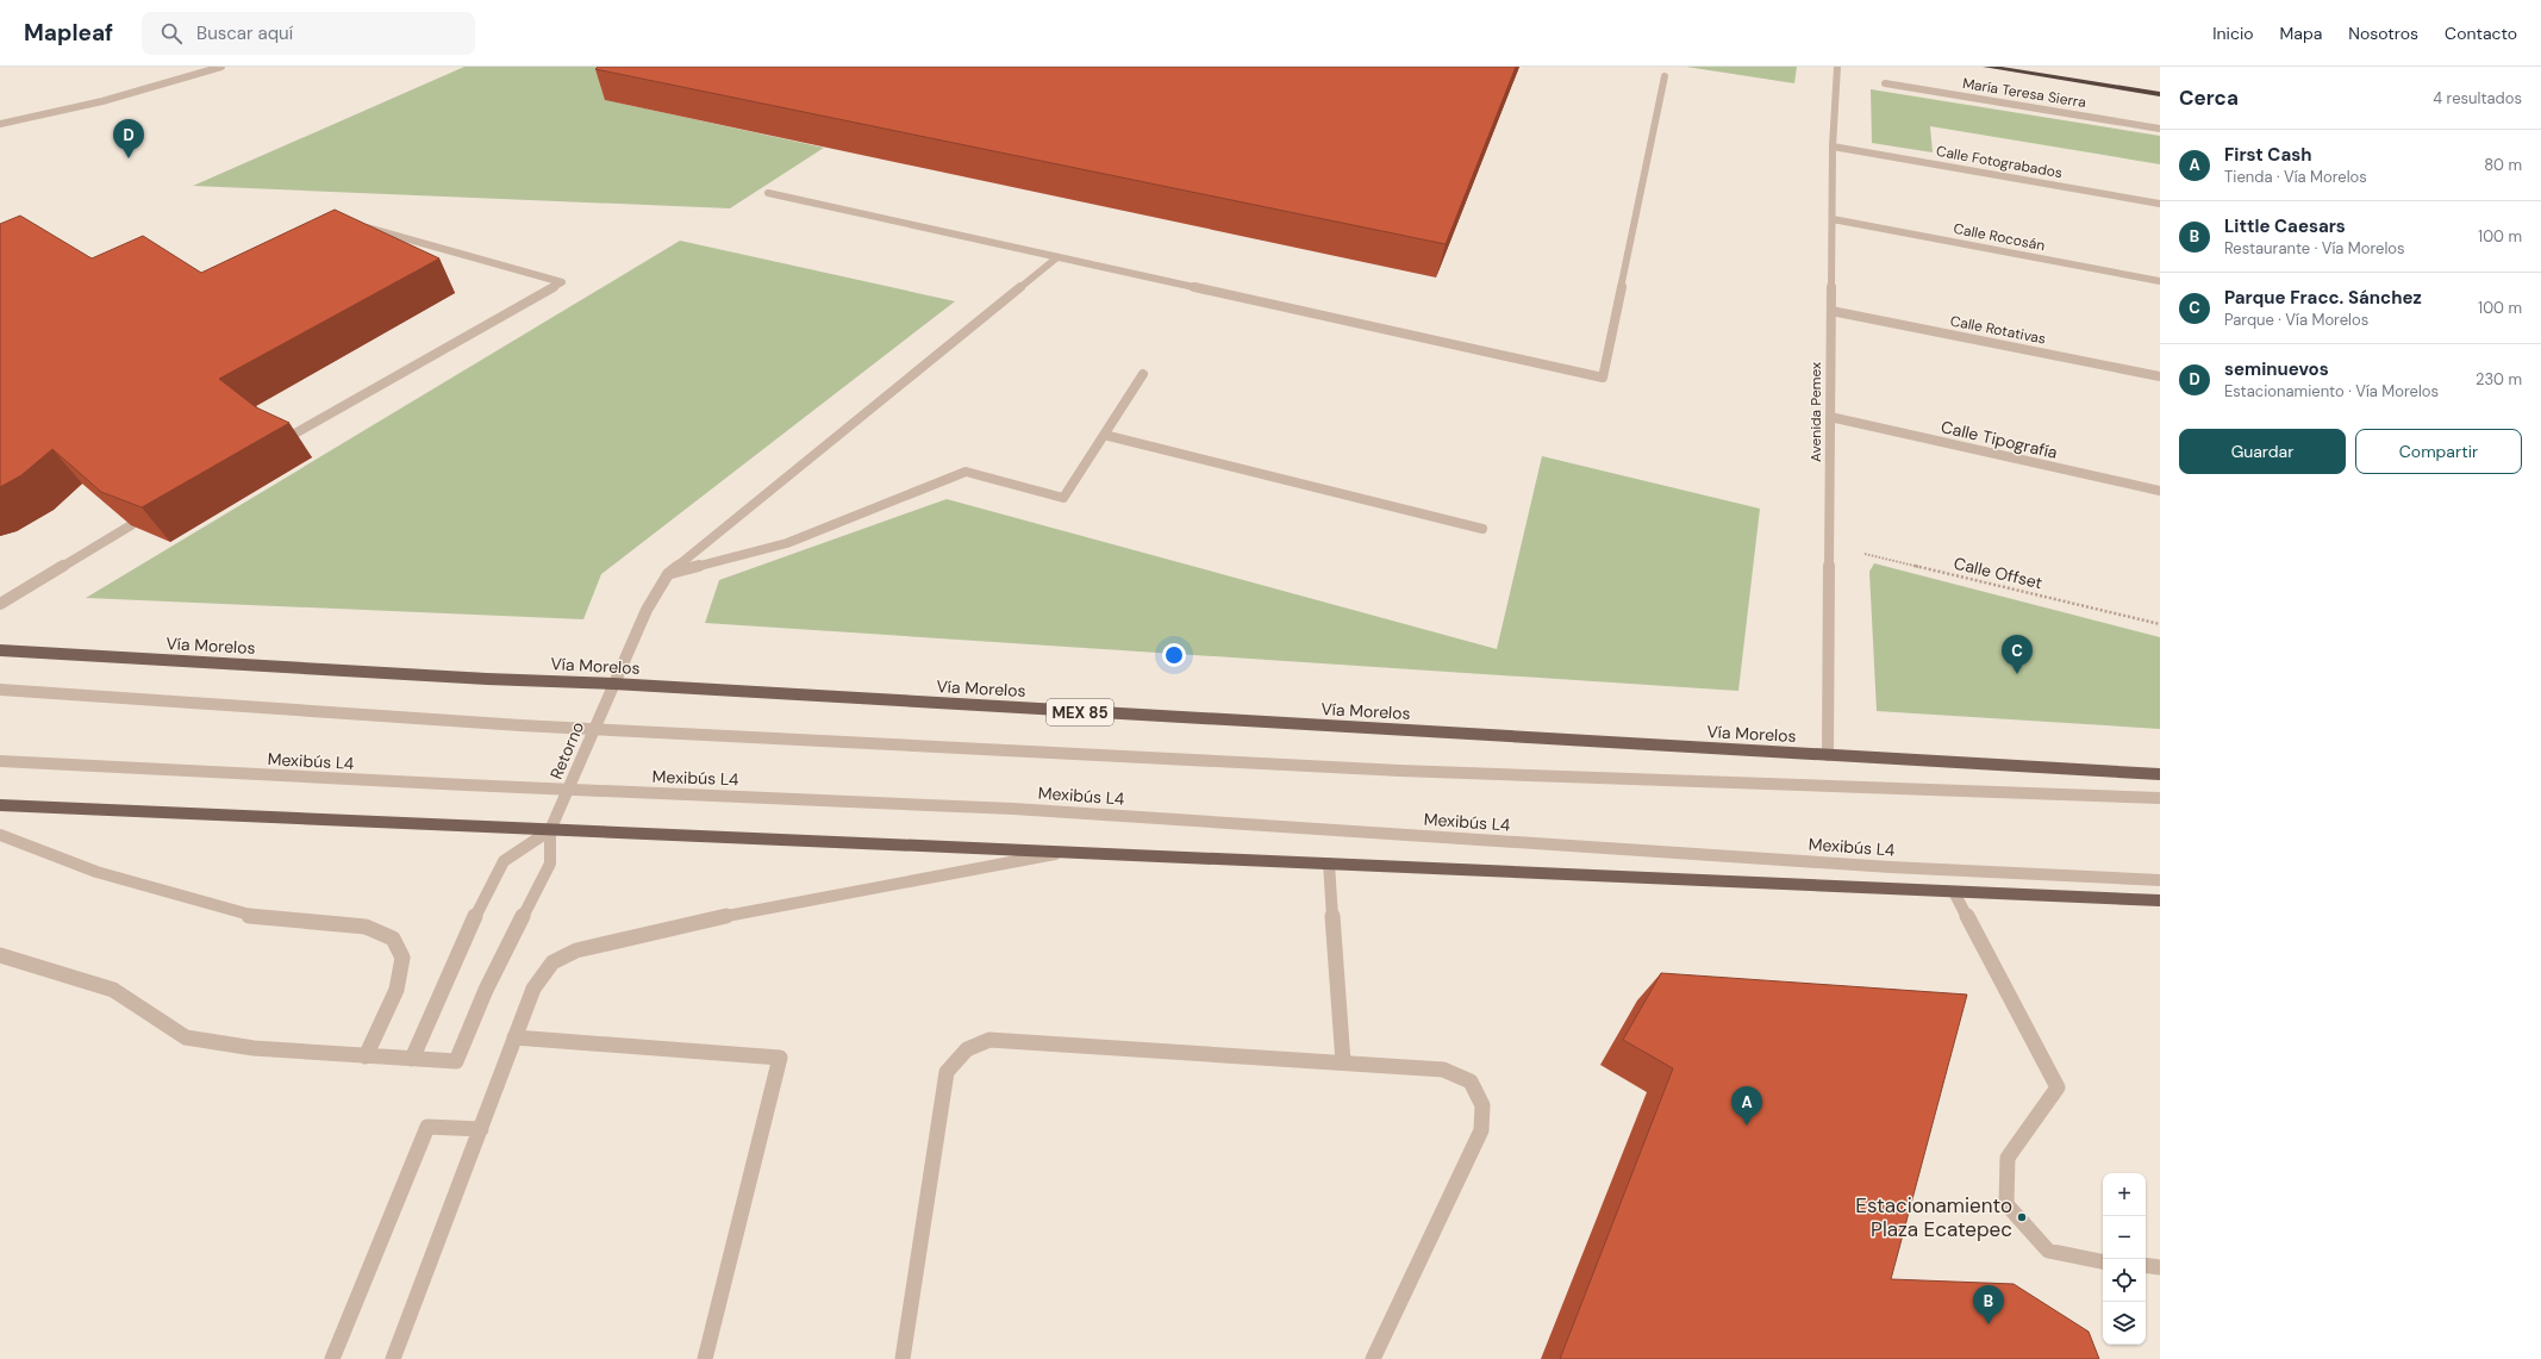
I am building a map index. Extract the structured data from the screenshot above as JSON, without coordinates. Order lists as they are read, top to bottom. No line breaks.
{"streets":{"main road":["Vía Morelos","MEX 85"],"street":["María Teresa Sierra","Calle Fotograbados","Calle Rocosán","Calle Rotativas","Avenida Pemex","Calle Tipografía","Retorno","Mexibús L4"],"path":["Calle Offset"]},"crossings":[["Calle Fotograbados","Avenida Pemex"],["Calle Rocosán","Avenida Pemex"],["Calle Rotativas","Avenida Pemex"],["Avenida Pemex","Calle Tipografía"],["Avenida Pemex","Calle Offset"],["Avenida Pemex","Vía Morelos"],["Vía Morelos","Retorno"],["Retorno","Mexibús L4"]],"places":["Estacionamiento Plaza Ecatepec"],"page":{"header":"Mapleaf","search":"Buscar aquí","nav":["Inicio","Mapa","Nosotros","Contacto"],"heading":["Cerca","4 resultados"],"pins":["D","C","A","B"],"list":[{"mark":"A","name":"First Cash","note":"Tienda · Vía Morelos","value":"80 m"},{"mark":"B","name":"Little Caesars","note":"Restaurante · Vía Morelos","value":"100 m"},{"mark":"C","name":"Parque Fracc. Sánchez","note":"Parque · Vía Morelos","value":"100 m"},{"mark":"D","name":"seminuevos","note":"Estacionamiento · Vía Morelos","value":"230 m"}],"buttons":["Guardar","Compartir"],"map_buttons":["+","−"]}}
